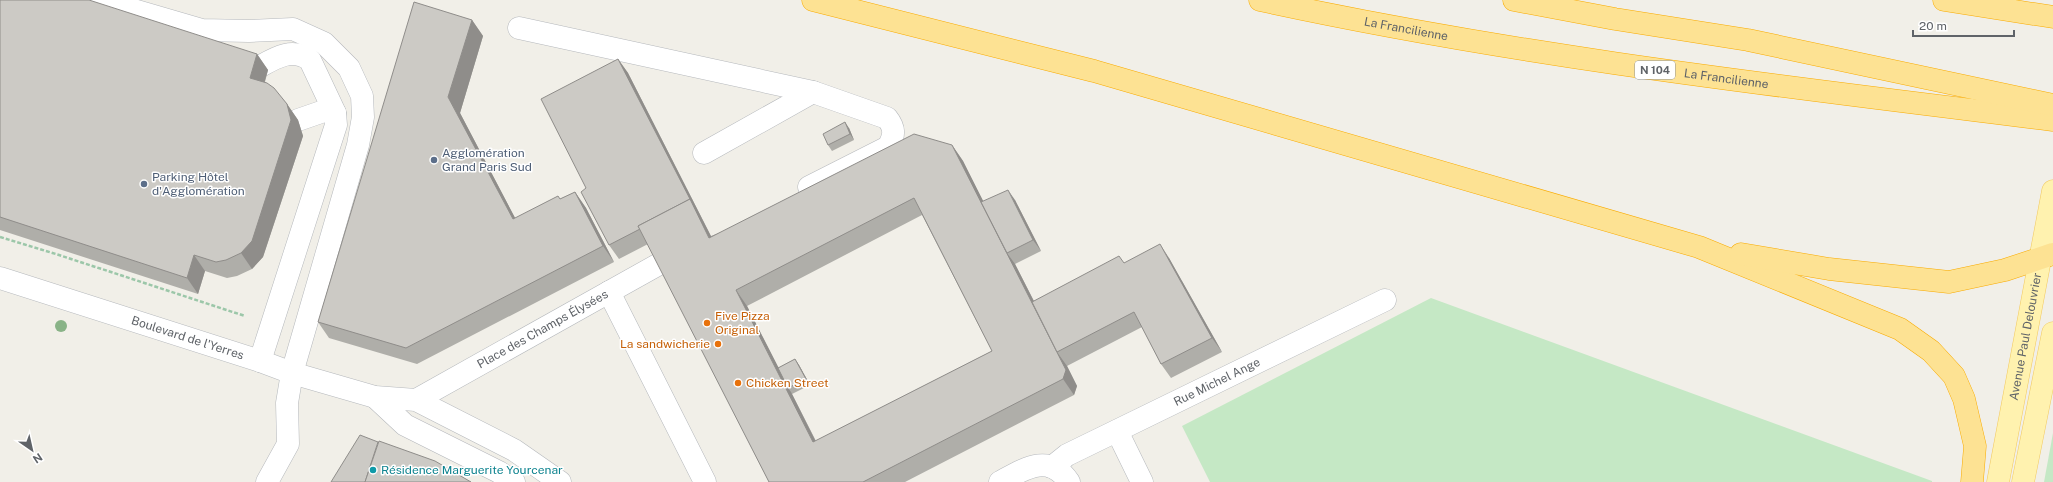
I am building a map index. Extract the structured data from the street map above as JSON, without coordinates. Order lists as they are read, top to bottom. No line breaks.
{"streets":{"highway":["La Francilienne","N 104"],"main road":["Avenue Paul Delouvrier"],"street":["Place des Champs Élysées","Boulevard de l'Yerres","Rue Michel Ange"]},"crossings":[["Place des Champs Élysées","Boulevard de l'Yerres"]],"places":["Agglomération Grand Paris Sud","Parking Hôtel d'Agglomération","Five Pizza Original","La sandwicherie","Chicken Street","Résidence Marguerite Yourcenar"],"scale_bar":"20 m","north":"bottom right"}
